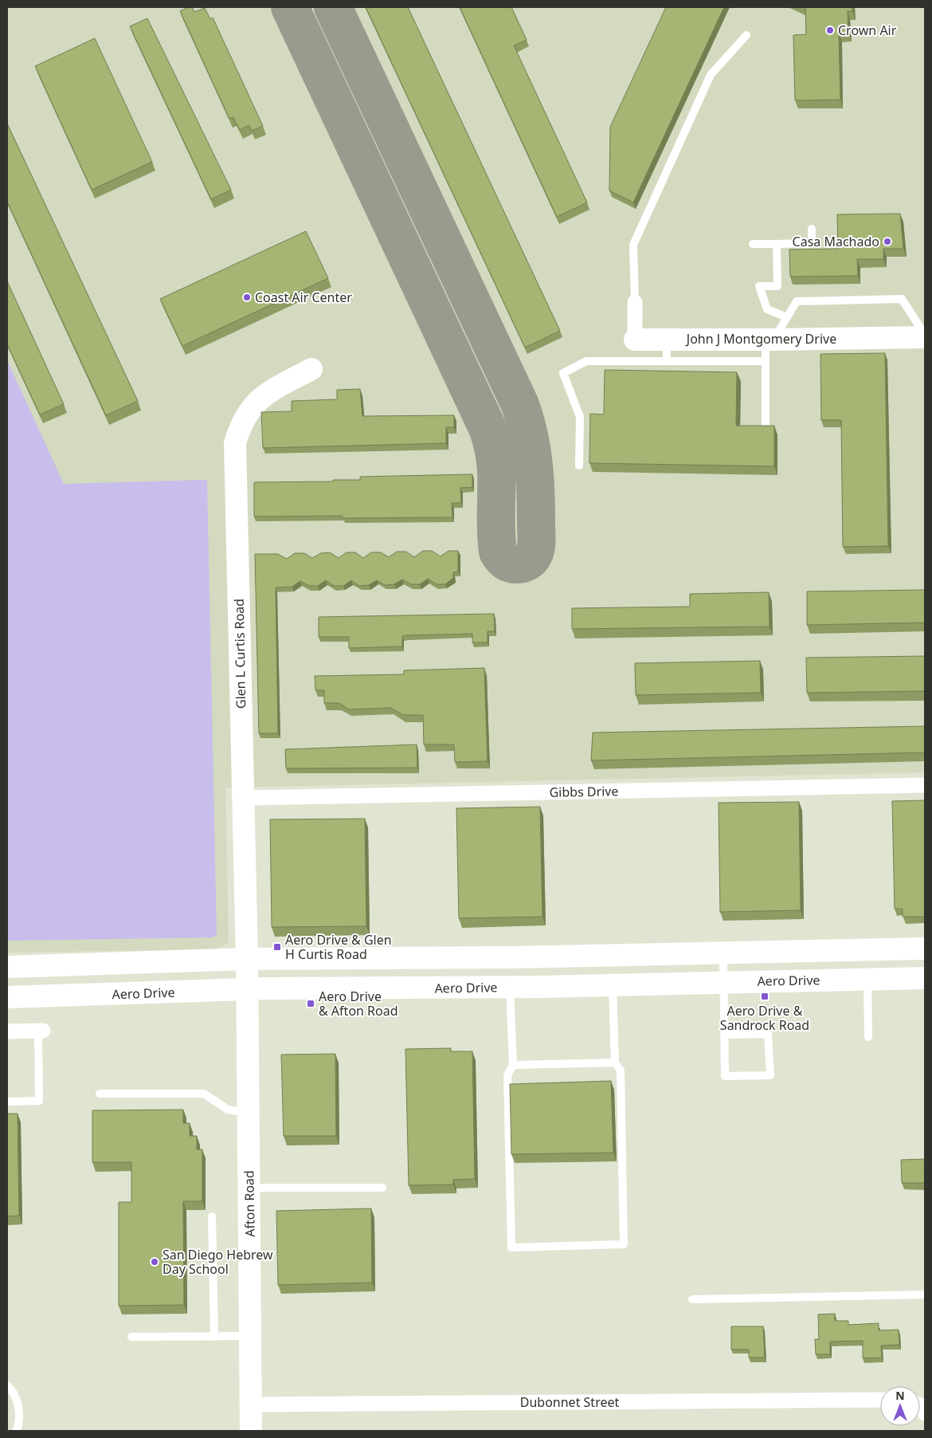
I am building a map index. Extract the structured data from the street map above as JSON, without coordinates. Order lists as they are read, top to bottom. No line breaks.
{"streets":{"main road":["John J Montgomery Drive","Glen L Curtis Road","Aero Drive","Afton Road"],"street":["Gibbs Drive","Dubonnet Street"]},"crossings":[["Glen L Curtis Road","Gibbs Drive"],["Glen L Curtis Road","Aero Drive"],["Glen L Curtis Road","Afton Road"],["Aero Drive","Afton Road"],["Afton Road","Dubonnet Street"]],"places":{"other":["Crown Air","Casa Machado","Coast Air Center","San Diego Hebrew Day School"],"transit":["Aero Drive & Glen H Curtis Road","Aero Drive & Sandrock Road","Aero Drive & Afton Road"]},"north":"top"}
